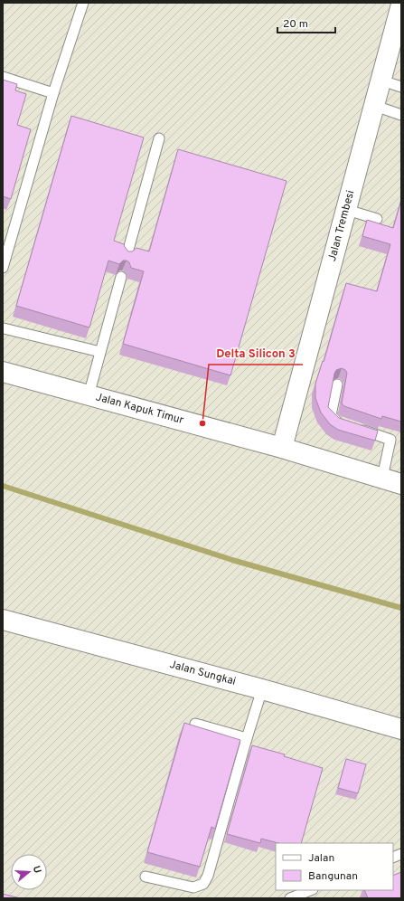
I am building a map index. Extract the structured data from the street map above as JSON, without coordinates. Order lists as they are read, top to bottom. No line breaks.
{"streets":{"street":["Jalan Trembesi","Jalan Kapuk Timur","Jalan Sungkai"]},"crossings":[["Jalan Trembesi","Jalan Kapuk Timur"]],"places":["Delta Silicon 3"],"legend":["Jalan","Bangunan"],"scale_bar":"20 m","north":"right"}
